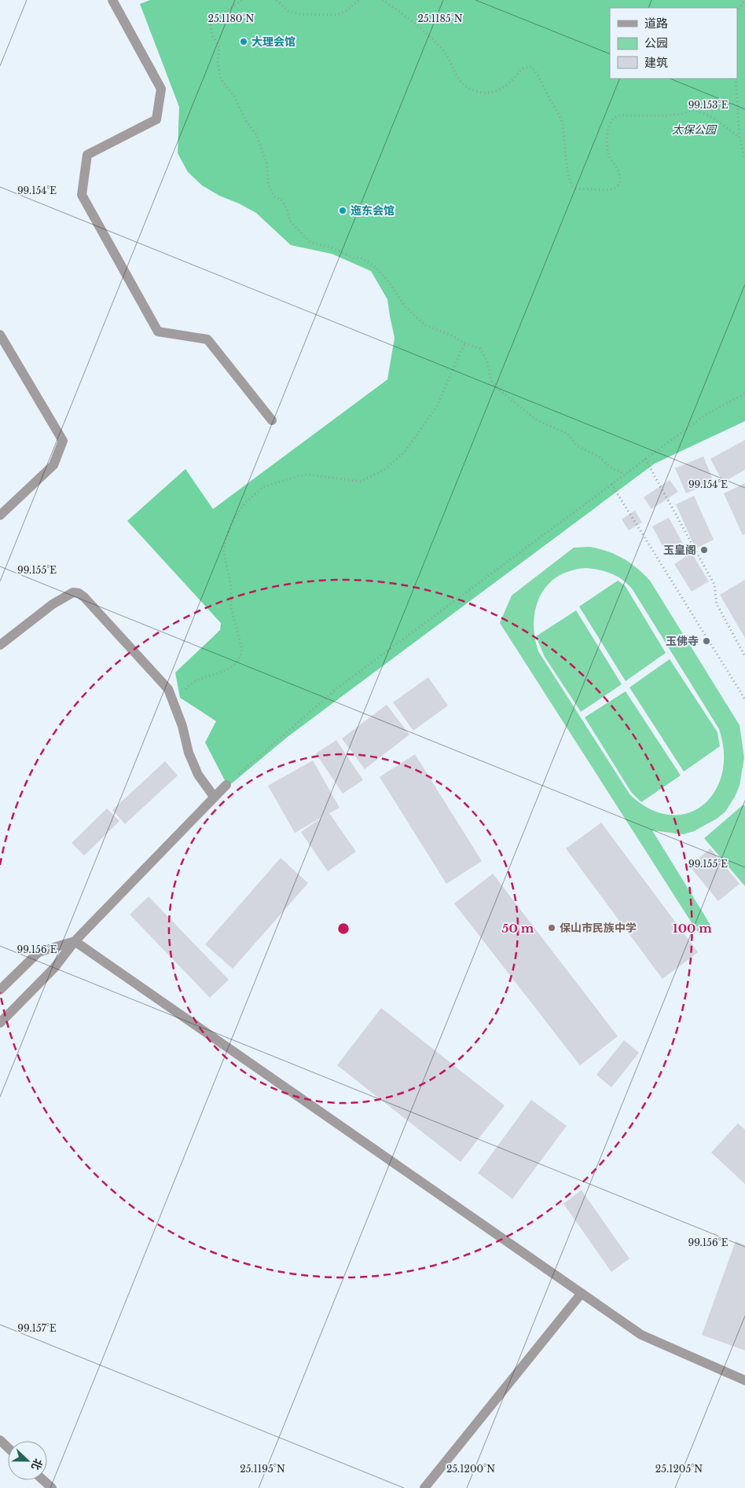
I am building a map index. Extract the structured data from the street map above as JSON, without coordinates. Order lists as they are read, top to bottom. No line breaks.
{"parks":["太保公园"],"places":["大理会馆","迤东会馆","玉皇阁","玉佛寺","保山市民族中学"],"legend":["道路","公园","建筑"],"north":"right","coordinates":["25.1180°N","25.1185°N","99.153°E","99.154°E","99.155°E","99.156°E","99.157°E","25.1195°N","25.1200°N","25.1205°N"],"rings":["50 m","100 m"]}
